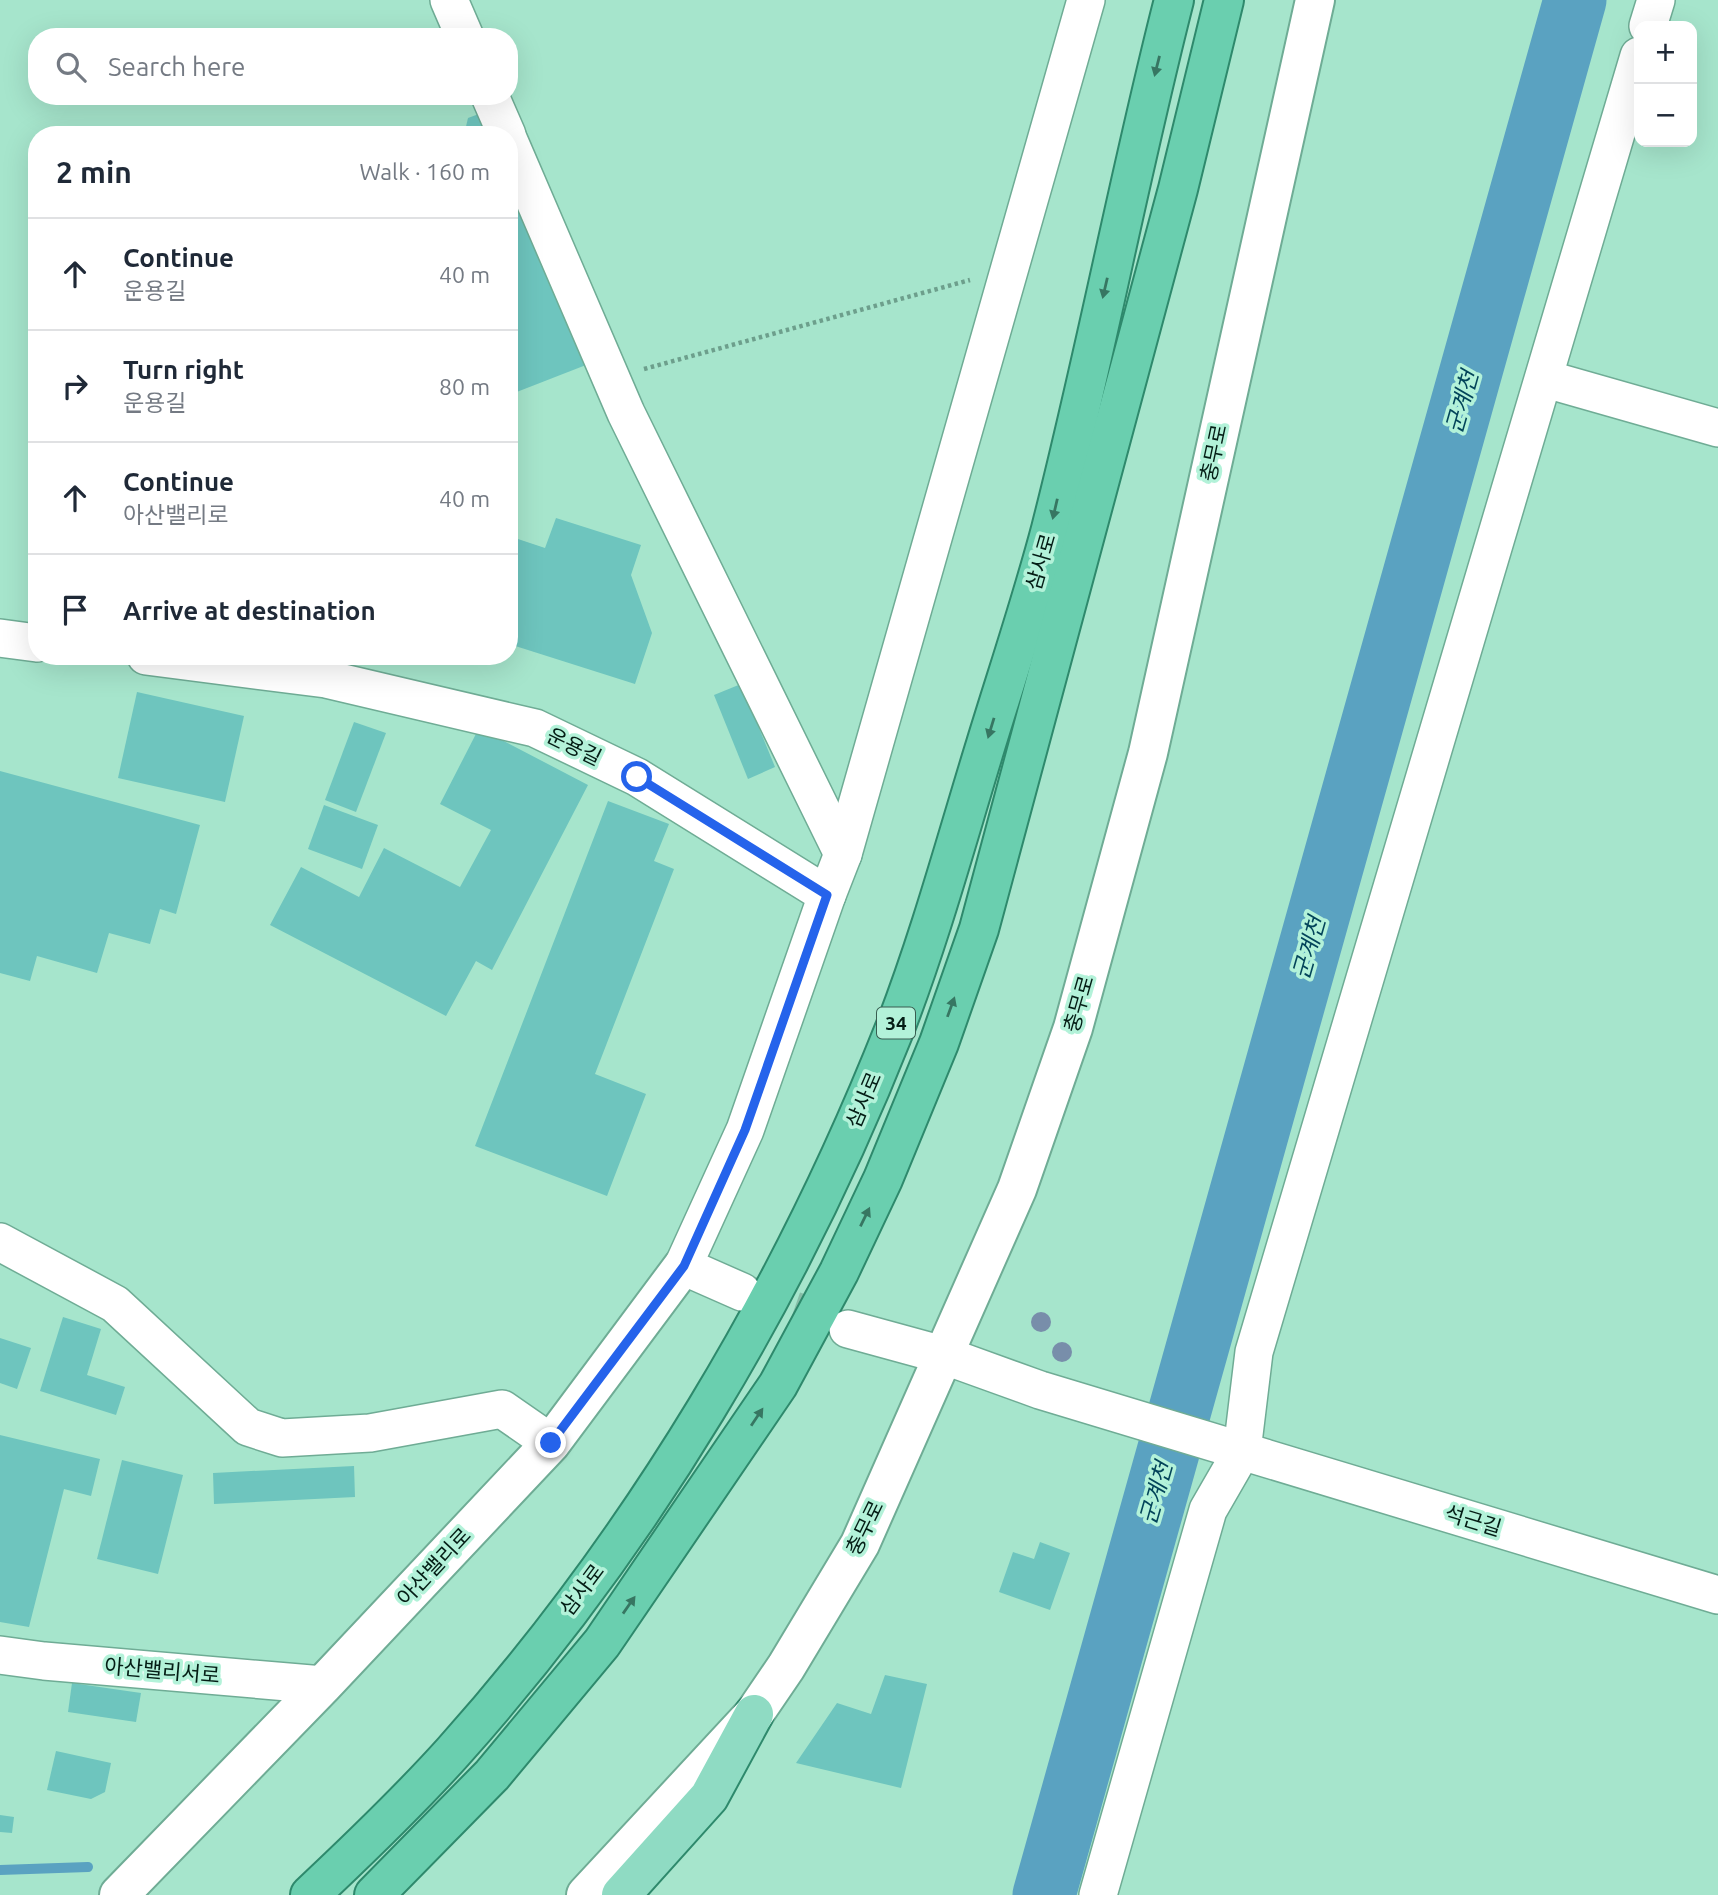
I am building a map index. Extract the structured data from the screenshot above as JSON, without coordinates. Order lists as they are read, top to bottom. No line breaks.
{"streets":{"highway":["삼사로","34"],"street":["충무로","운용길","석근길","아산밸리로","아산밸리서로"]},"crossings":[["충무로","석근길"],["아산밸리로","아산밸리서로"]],"water":["군계천"],"page":{"map_buttons":["+","−"],"search":"Search here","heading":["2 min","Walk · 160 m"],"list":[["Continue","운용길","40 m"],["Turn right","운용길","80 m"],["Continue","아산밸리로","40 m"],"Arrive at destination"]}}
